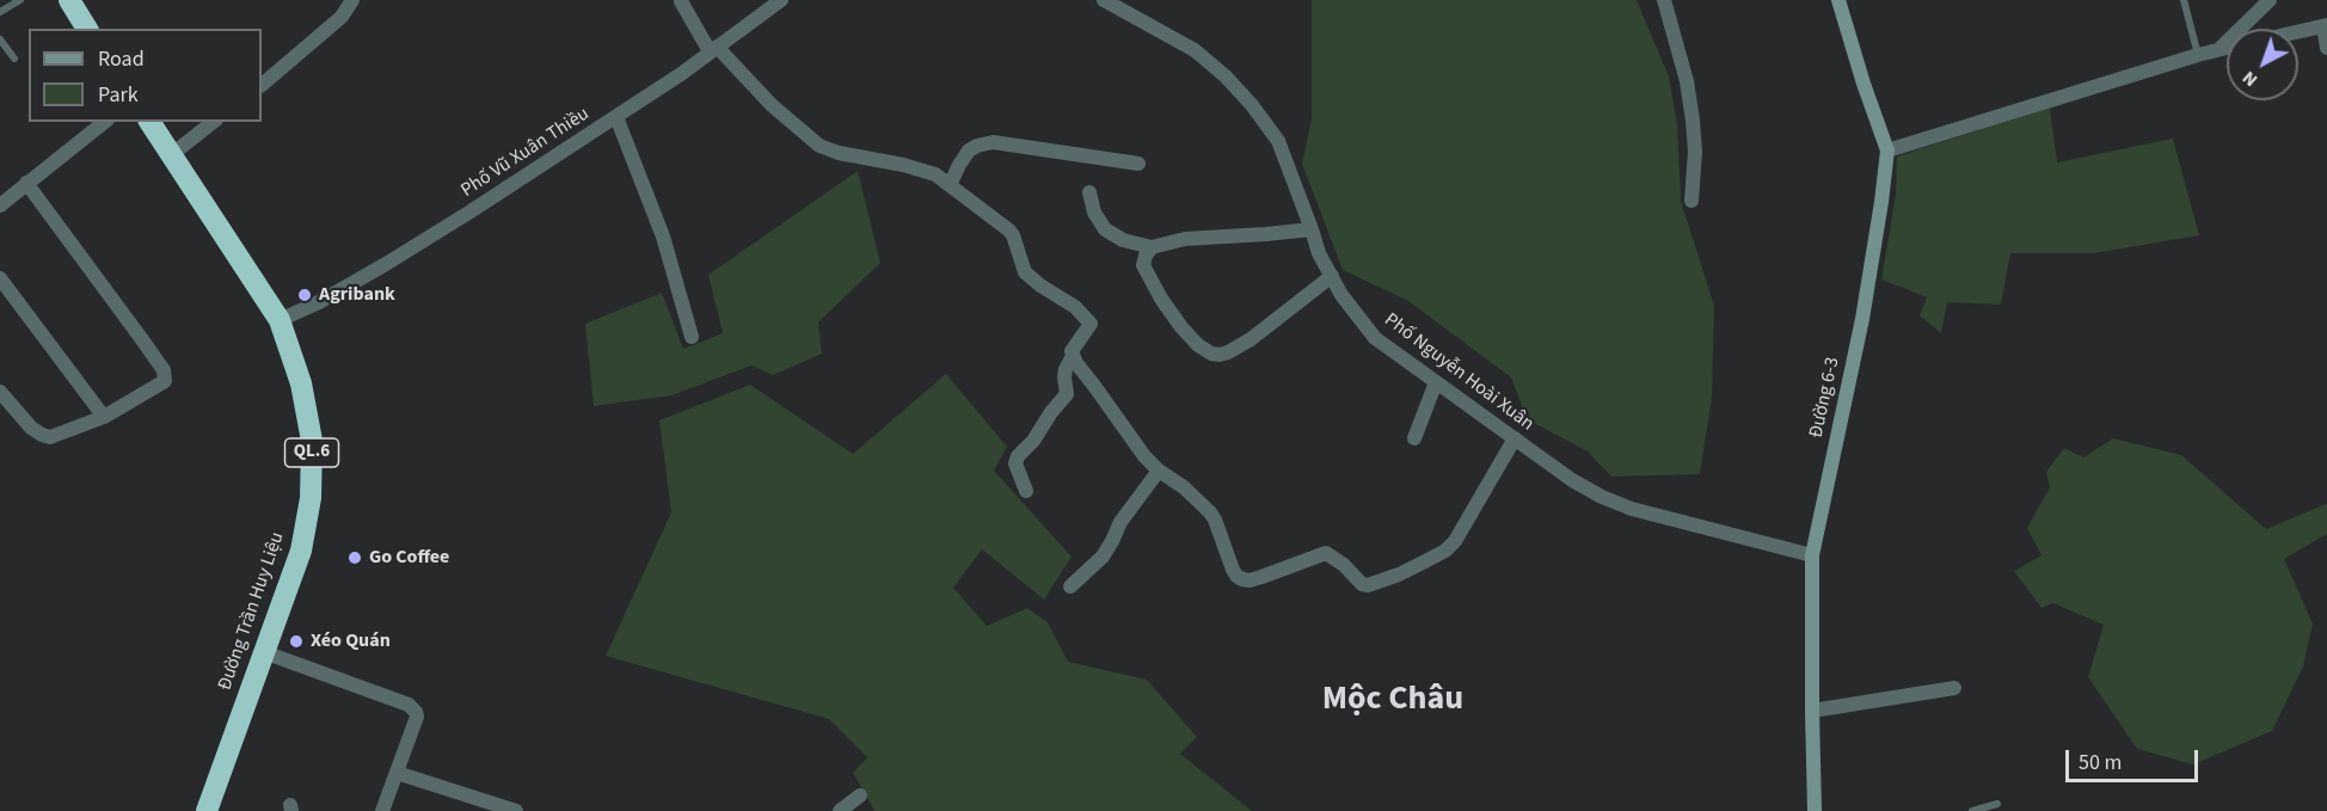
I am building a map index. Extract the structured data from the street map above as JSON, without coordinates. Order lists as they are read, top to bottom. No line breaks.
{"streets":{"highway":["QL.6","Đường Trần Huy Liệu"],"street":["Phố Vũ Xuân Thiều","Phố Nguyễn Hoài Xuân","Đường 6-3"]},"crossings":[["Phố Vũ Xuân Thiều","Đường Trần Huy Liệu"],["Phố Nguyễn Hoài Xuân","Đường 6-3"]],"districts":["Mộc Châu"],"places":["Agribank","Go Coffee","Xéo Quán"],"legend":["Road","Park"],"scale_bar":"50 m","north":"bottom left"}
